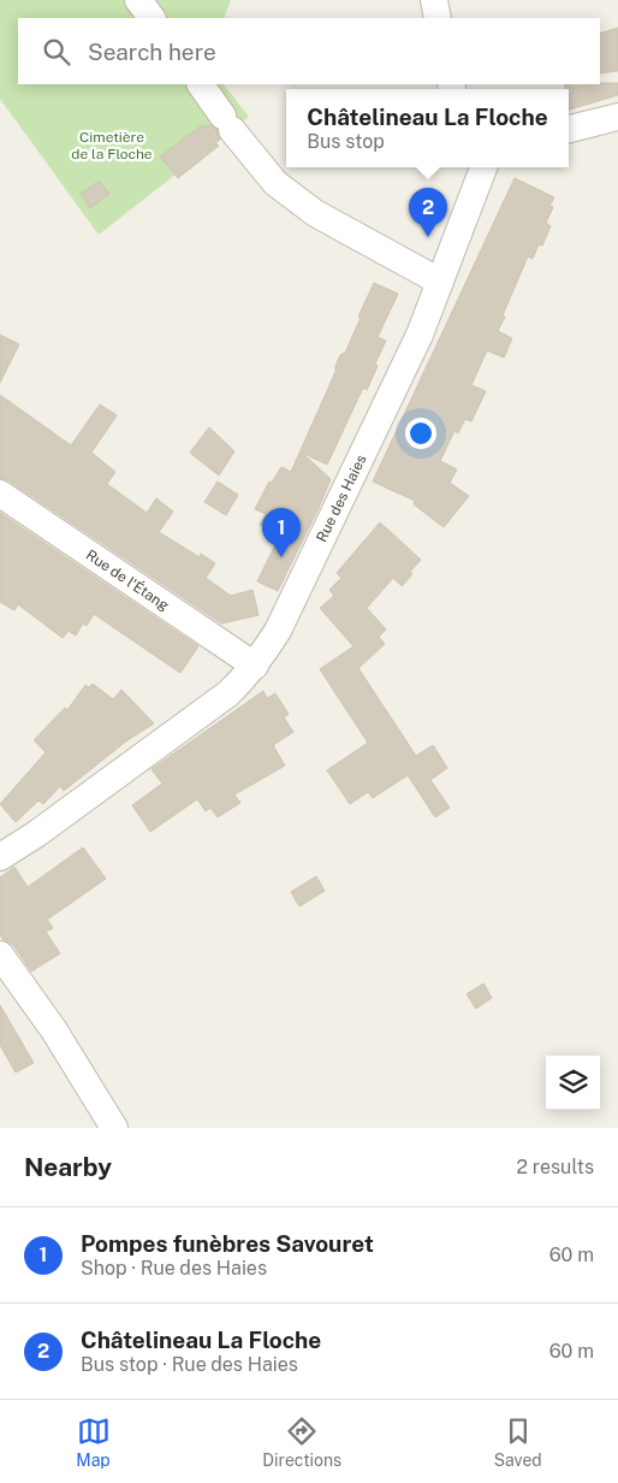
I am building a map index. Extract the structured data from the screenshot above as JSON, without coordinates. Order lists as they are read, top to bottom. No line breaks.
{"streets":{"street":["Rue des Haies","Rue de l'Étang"]},"crossings":[["Rue des Haies","Rue de l'Étang"]],"parks":["Cimetière de la Floche"],"page":{"search":"Search here","popup":["Châtelineau La Floche","Bus stop"],"pins":["2","1"],"heading":["Nearby","2 results"],"list":[{"mark":"1","name":"Pompes funèbres Savouret","note":"Shop · Rue des Haies","value":"60 m"},{"mark":"2","name":"Châtelineau La Floche","note":"Bus stop · Rue des Haies","value":"60 m"}],"nav":["Map","Directions","Saved"]}}
